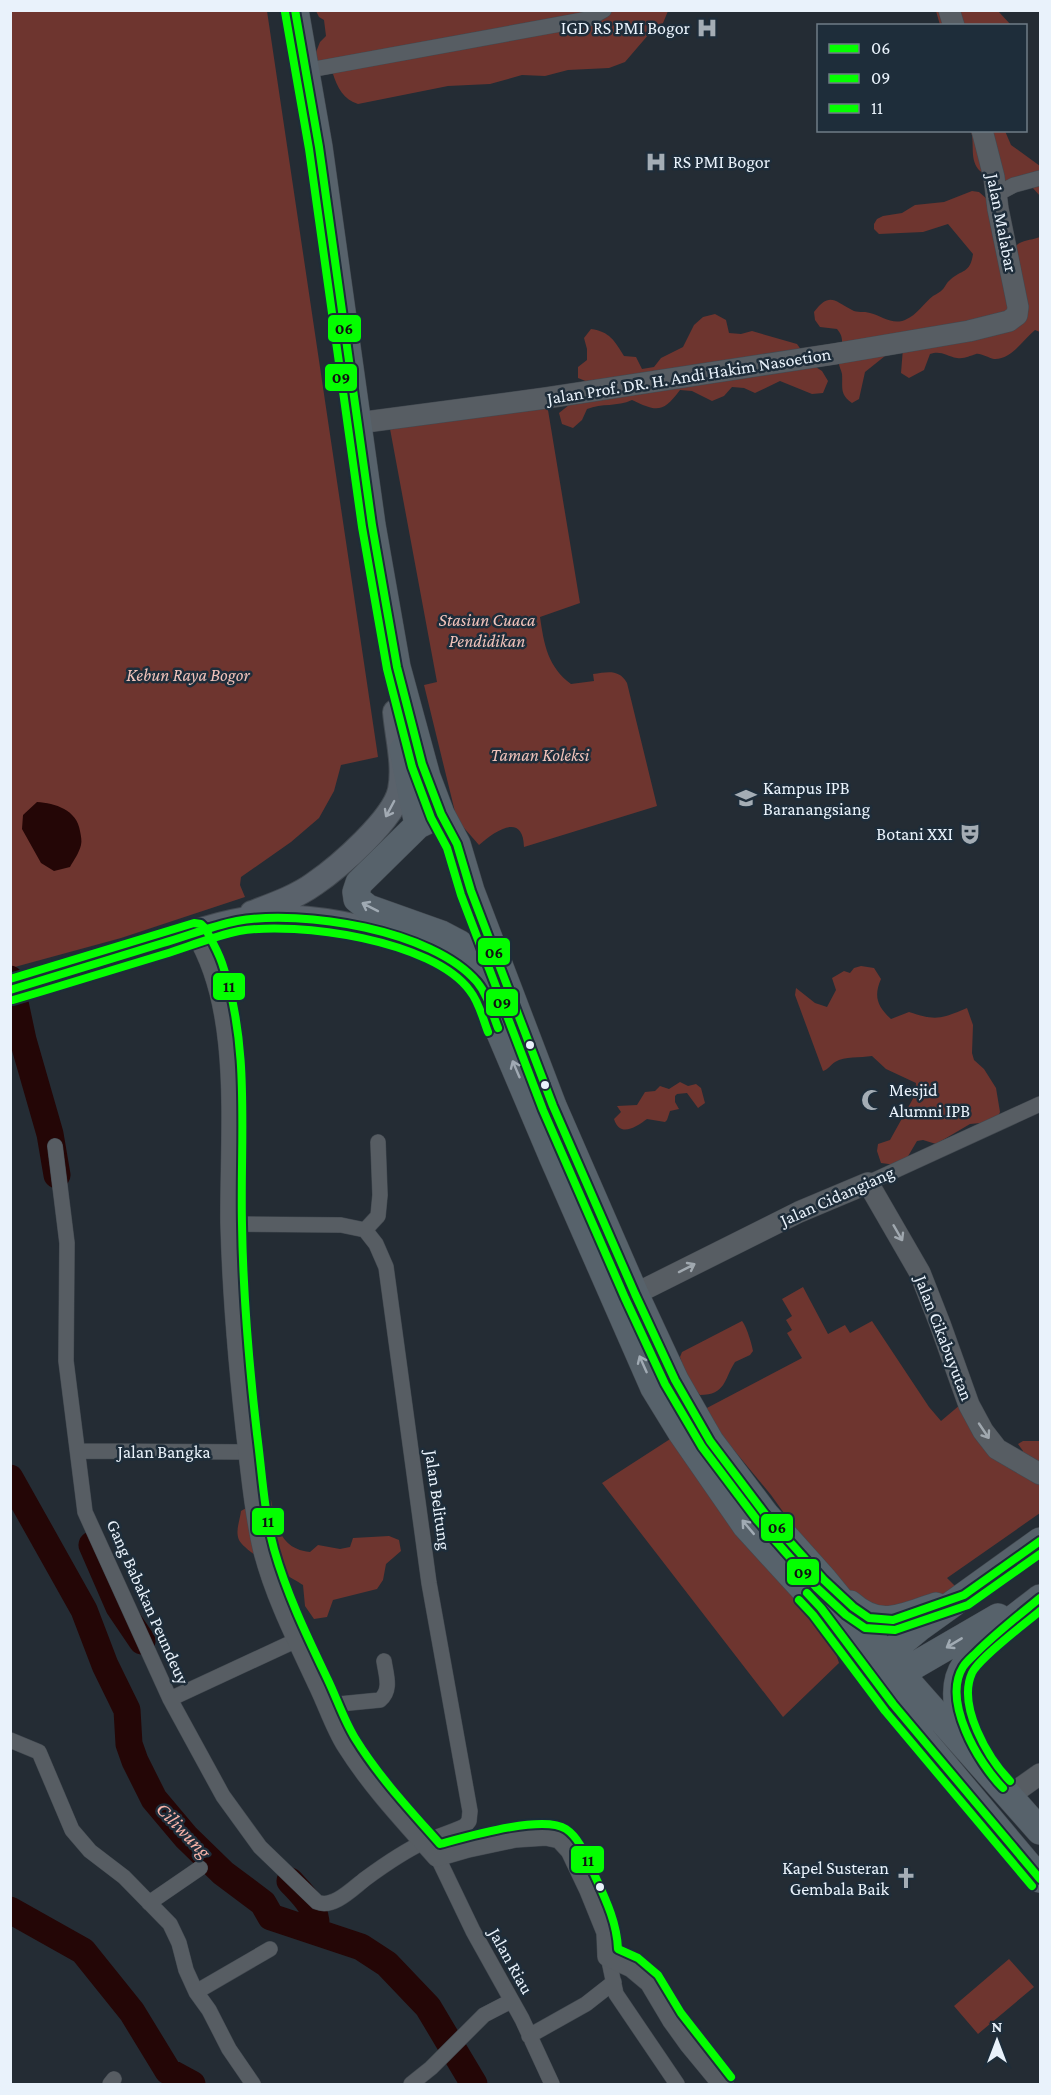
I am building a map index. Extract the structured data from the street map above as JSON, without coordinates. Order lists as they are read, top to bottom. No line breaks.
{"streets":{"street":["Jalan Malabar","Jalan Prof. DR. H. Andi Hakim Nasoetion","Jalan Cidangiang","Jalan Cikabuyutan","Jalan Bangka","Jalan Belitung","Gang Babakan Peundeuy","Jalan Riau"]},"crossings":[["Jalan Malabar","Jalan Prof. DR. H. Andi Hakim Nasoetion"],["Jalan Cidangiang","Jalan Cikabuyutan"],["Jalan Bangka","Gang Babakan Peundeuy"],["Jalan Belitung","Gang Babakan Peundeuy"],["Jalan Belitung","Jalan Riau"],["Gang Babakan Peundeuy","Jalan Riau"]],"one_way":["Jalan Cidangiang","Jalan Cikabuyutan"],"water":["Ciliwung"],"parks":["Stasiun Cuaca Pendidikan","Kebun Raya Bogor","Taman Koleksi"],"places":{"hospital":["IGD RS PMI Bogor","RS PMI Bogor"],"school or university":["Kampus IPB Baranangsiang"],"theatre":["Botani XXI"],"mosque":["Mesjid Alumni IPB"],"church":["Kapel Susteran Gembala Baik"]},"lines":["transit line 06","transit line 09","transit line 11"],"legend":["06","09","11"],"north":"top"}
